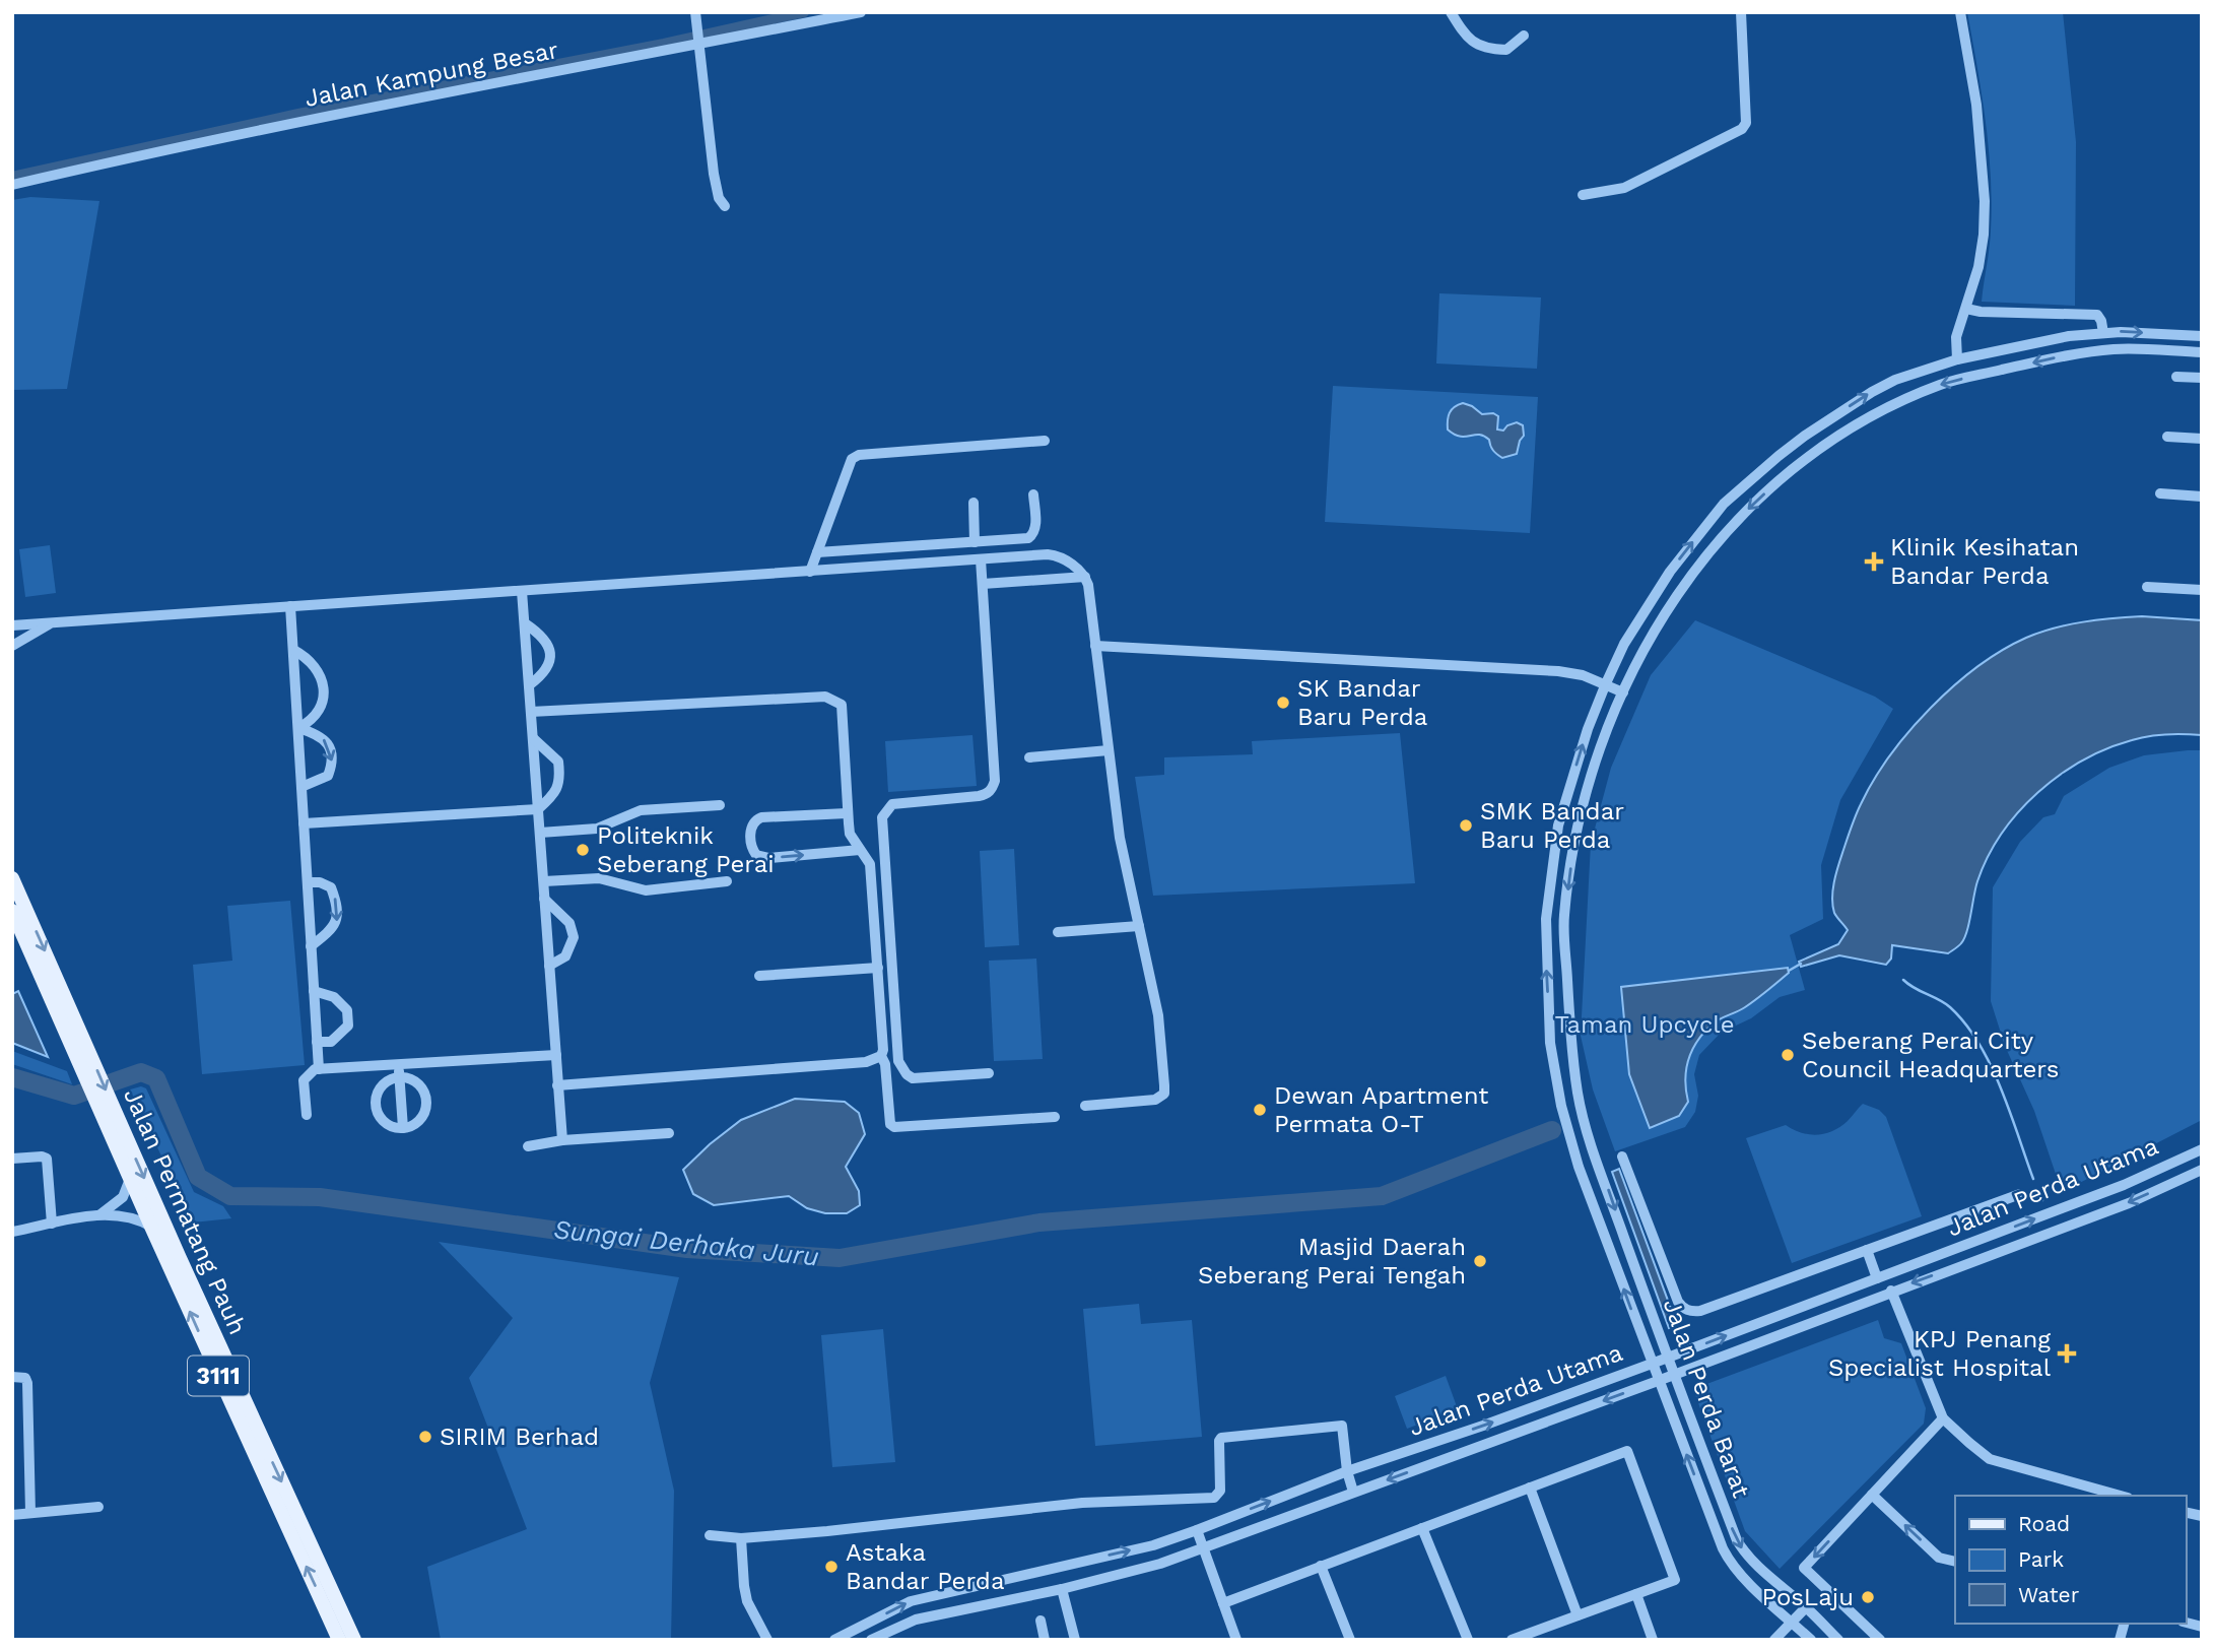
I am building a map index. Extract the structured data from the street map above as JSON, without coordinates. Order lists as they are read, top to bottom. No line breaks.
{"streets":{"main road":["Jalan Permatang Pauh","3111"],"street":["Jalan Kampung Besar","Jalan Perda Utama","Jalan Perda Barat"]},"crossings":[["Jalan Perda Utama","Jalan Perda Barat"]],"water":["Sungai Derhaka Juru"],"parks":["Taman Upcycle"],"places":{"health":["Klinik Kesihatan Bandar Perda","KPJ Penang Specialist Hospital"],"other":["SK Bandar Baru Perda","SMK Bandar Baru Perda","Politeknik Seberang Perai","Seberang Perai City Council Headquarters","Dewan Apartment Permata O-T","Masjid Daerah Seberang Perai Tengah","SIRIM Berhad","Astaka Bandar Perda","PosLaju"]},"legend":["Road","Park","Water"]}
